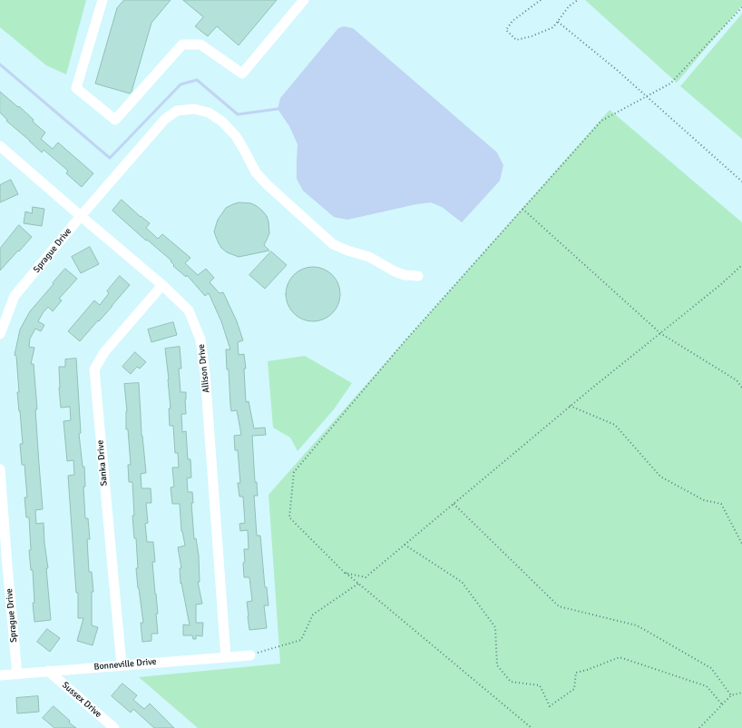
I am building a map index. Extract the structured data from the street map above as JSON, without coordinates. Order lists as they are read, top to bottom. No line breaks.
{"streets":{"street":["Sprague Drive","Allison Drive","Sanka Drive","Bonneville Drive","Sussex Drive"]},"crossings":[["Sprague Drive","Allison Drive"],["Sprague Drive","Bonneville Drive"],["Allison Drive","Sanka Drive"],["Allison Drive","Bonneville Drive"],["Sanka Drive","Bonneville Drive"],["Bonneville Drive","Sussex Drive"]]}
